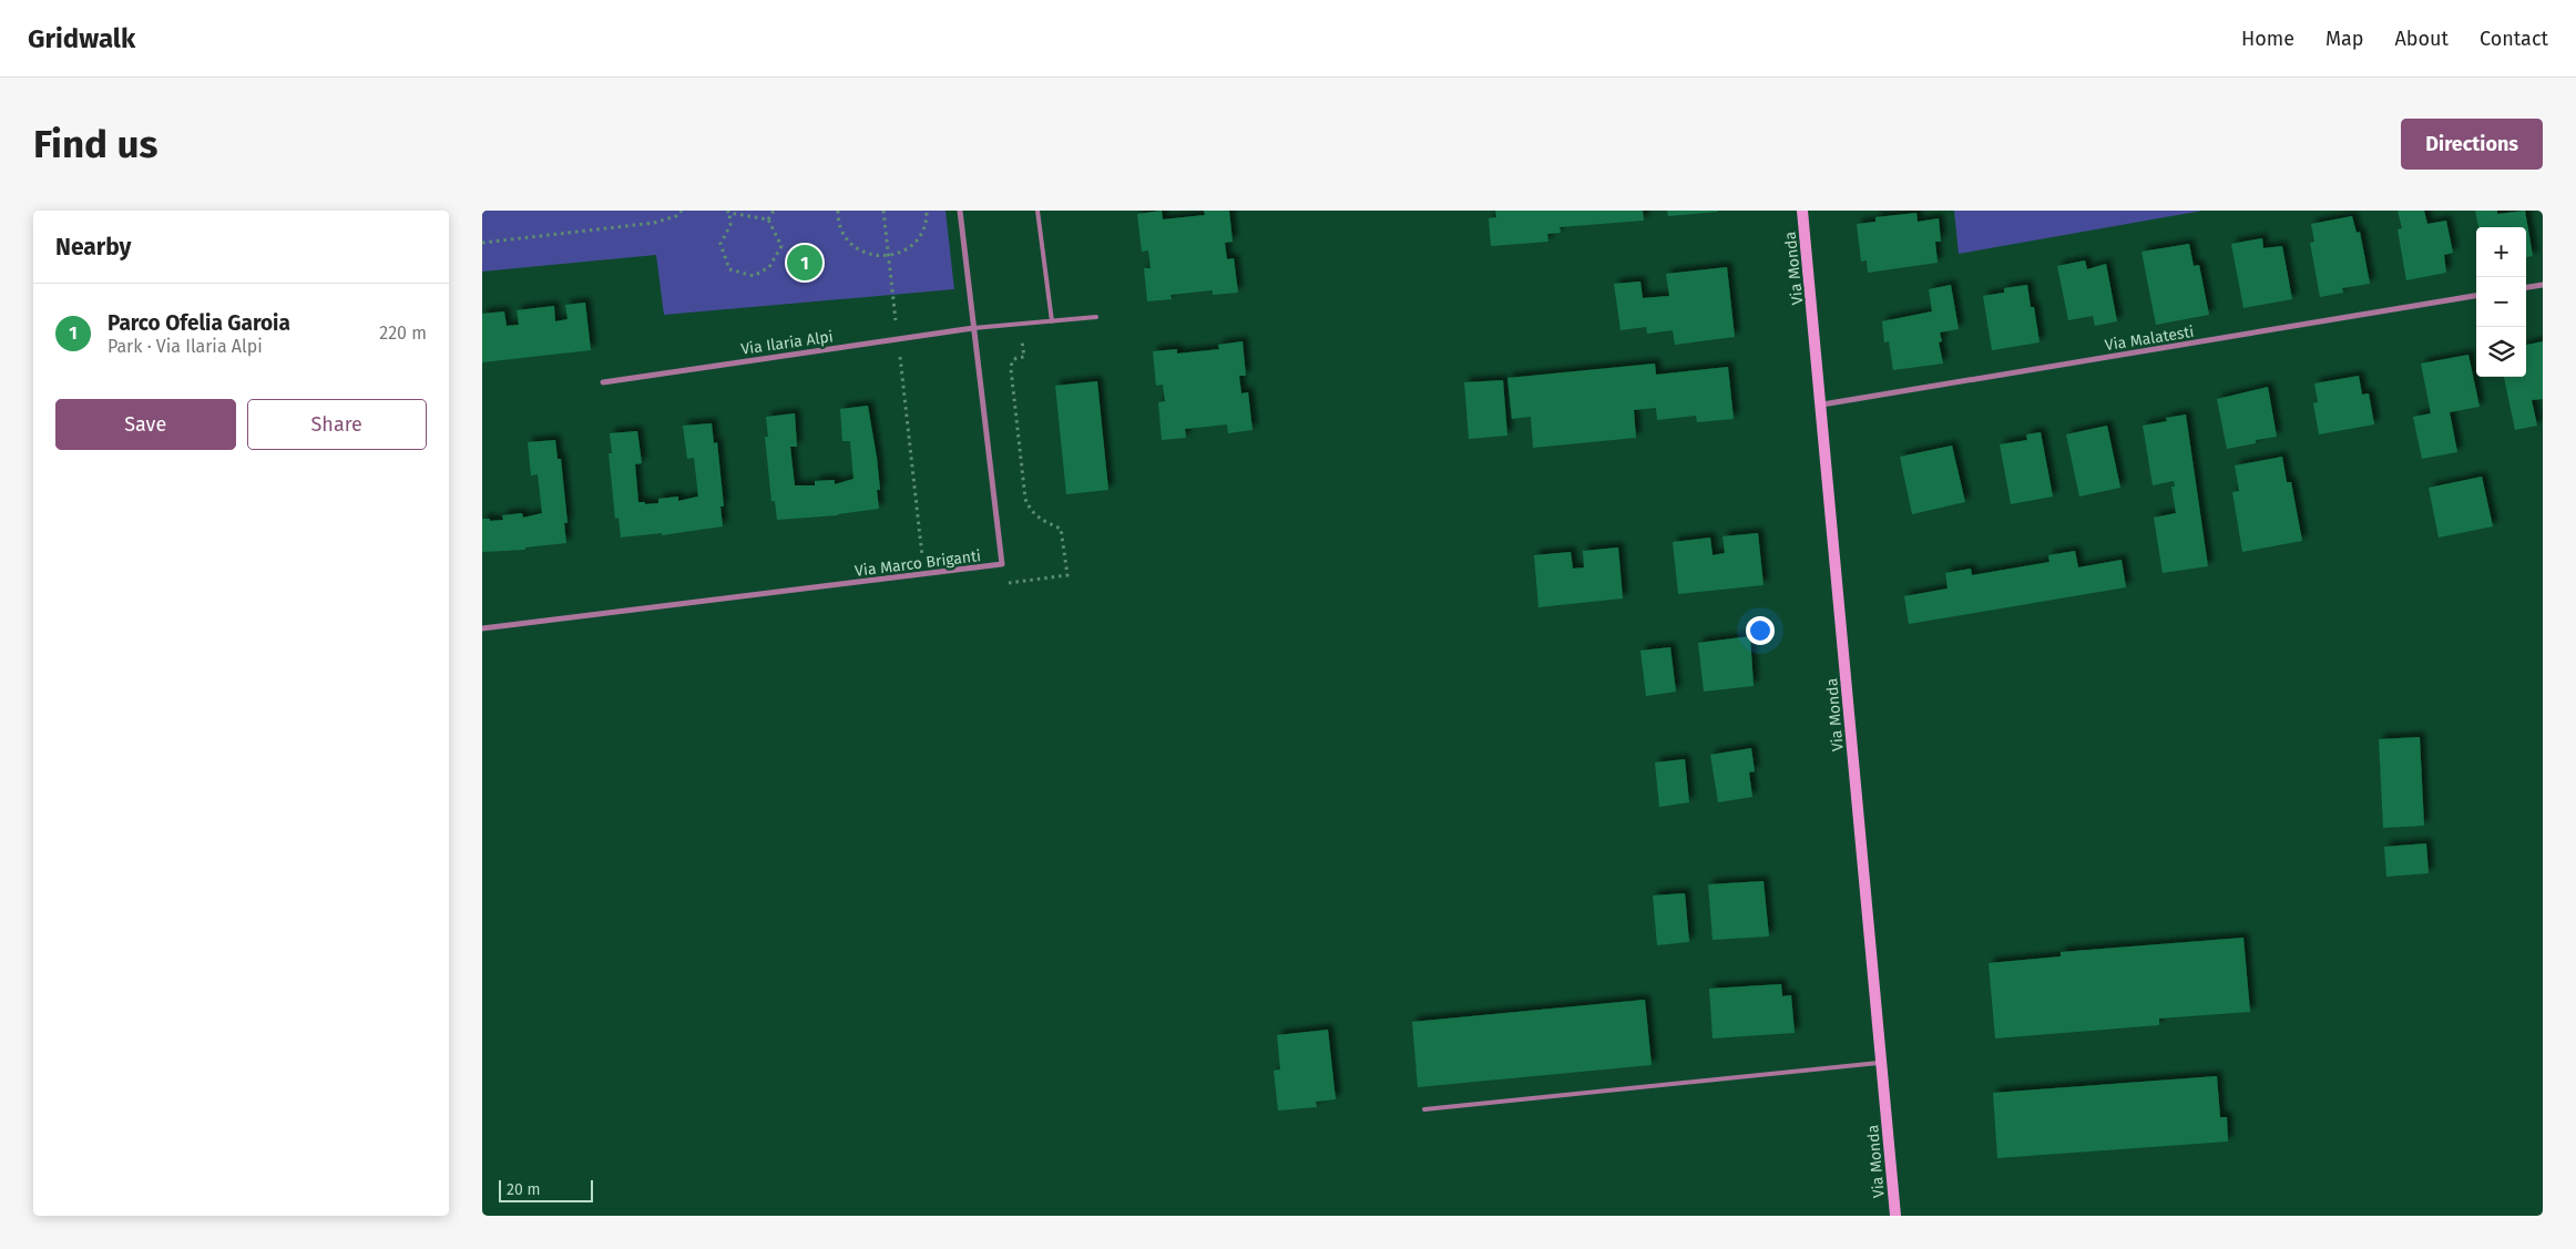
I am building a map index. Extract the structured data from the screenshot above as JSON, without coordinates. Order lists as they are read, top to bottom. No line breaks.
{"streets":{"main road":["Via Monda"],"street":["Via Malatesti","Via Ilaria Alpi","Via Marco Briganti"]},"crossings":[["Via Monda","Via Malatesti"],["Via Ilaria Alpi","Via Marco Briganti"]],"scale_bar":"20 m","page":{"header":"Gridwalk","nav":["Home","Map","About","Contact"],"buttons":["Directions",["Save","Share"]],"title":"Find us","heading":"Nearby","map_buttons":["+","−"],"pins":"1","list":[{"mark":"1","name":"Parco Ofelia Garoia","note":"Park · Via Ilaria Alpi","value":"220 m"}],"scale":"20 m"}}
